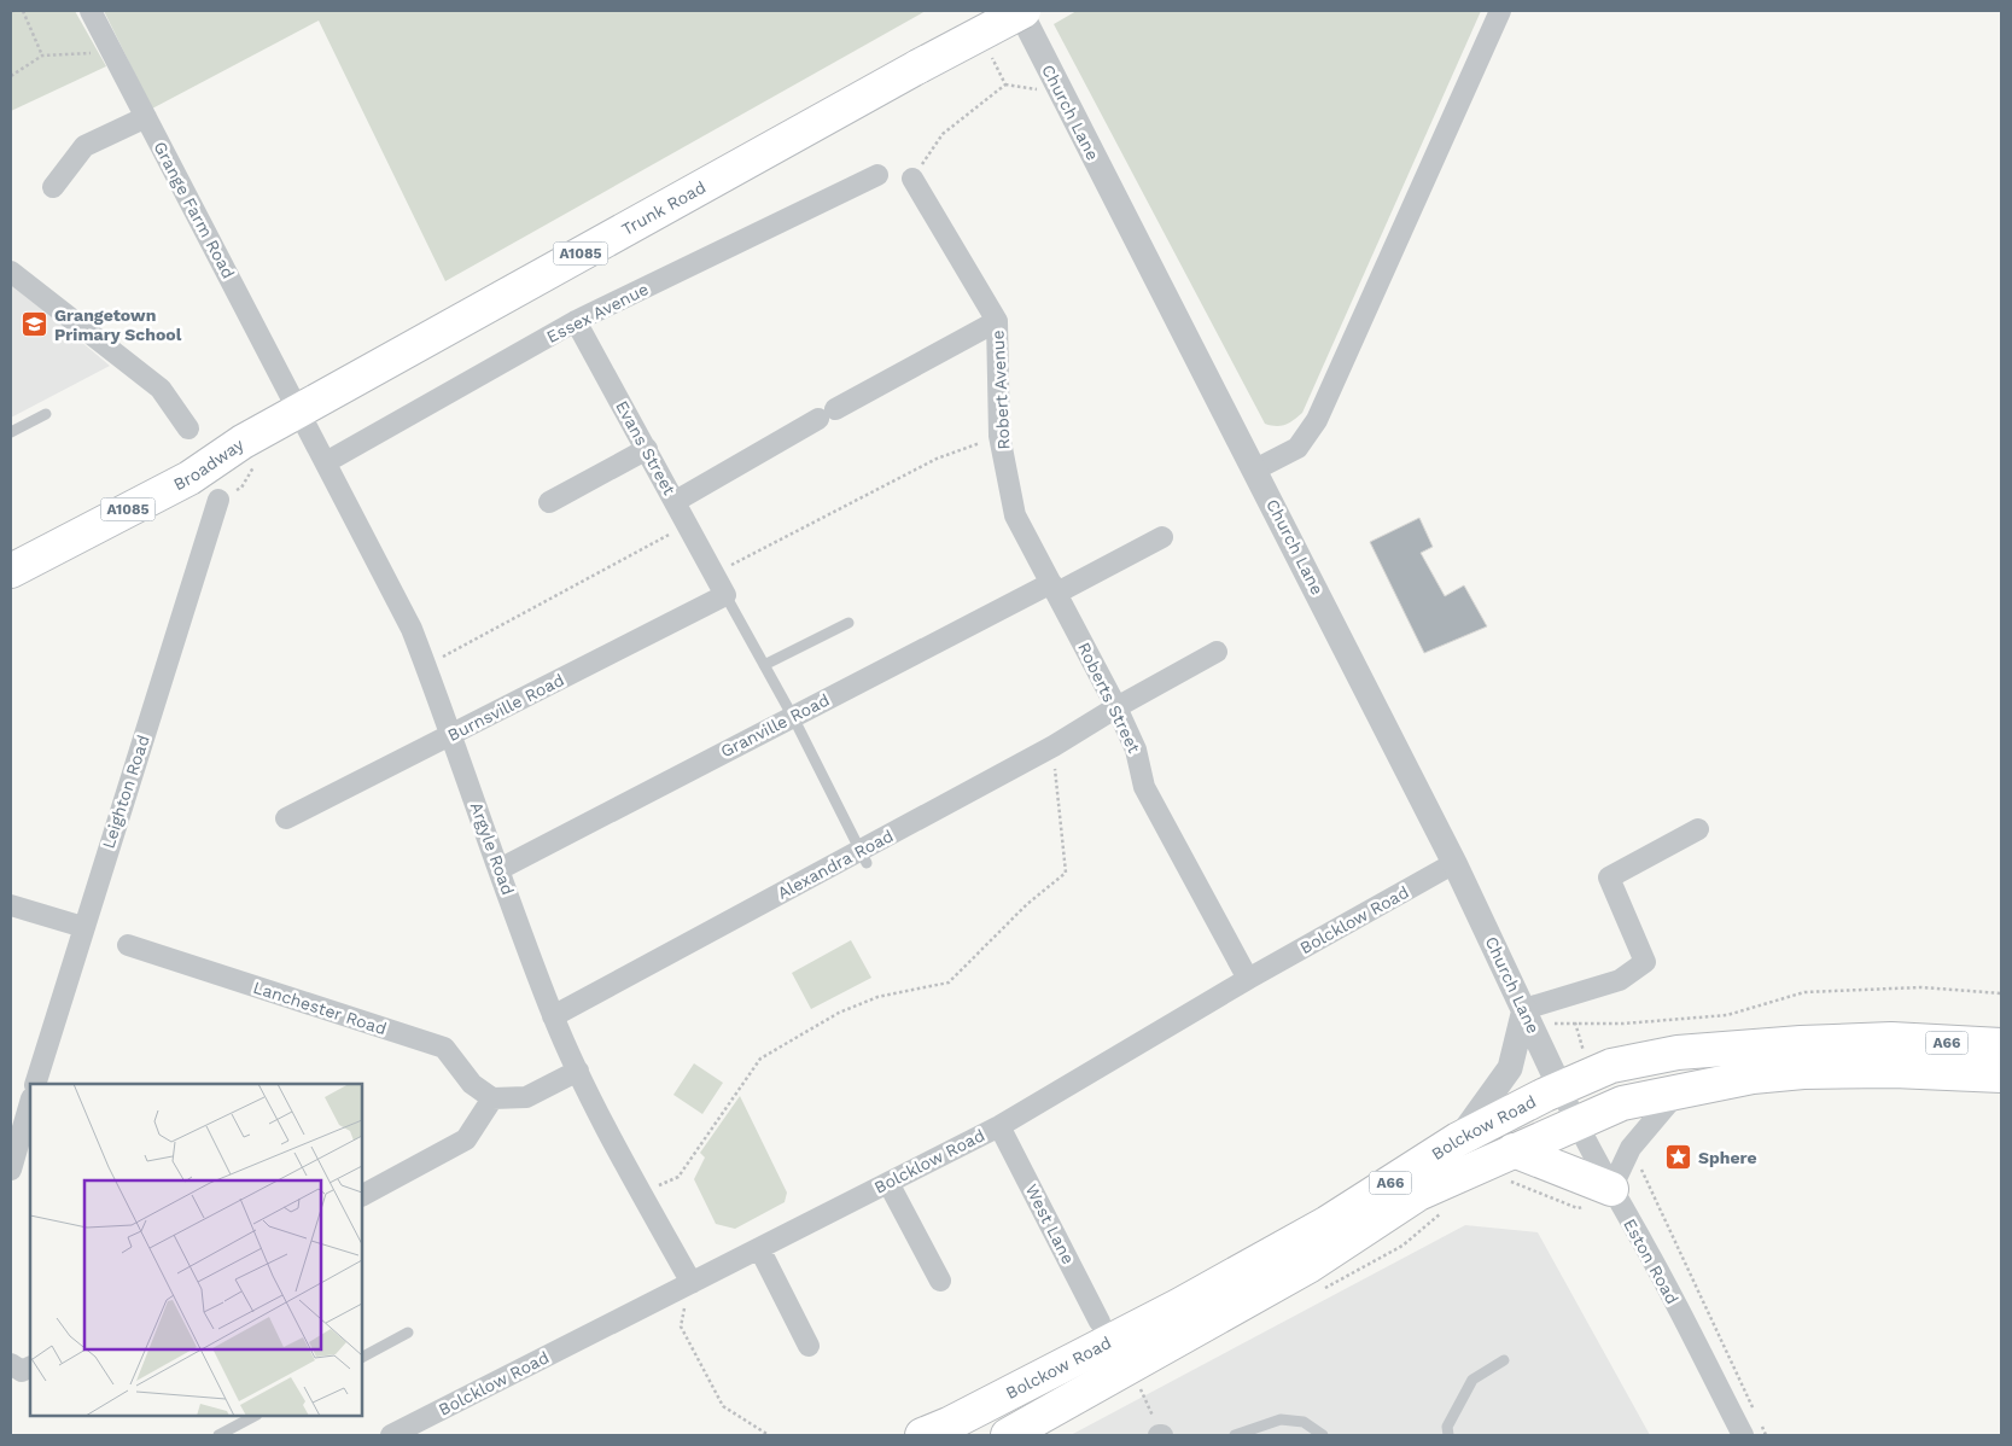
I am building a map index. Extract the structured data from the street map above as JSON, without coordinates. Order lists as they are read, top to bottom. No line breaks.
{"streets":{"main road":["Trunk Road","A1085","Broadway","A66","Bolckow Road"],"street":["Church Lane","Grange Farm Road","Essex Avenue","Robert Avenue","Evans Street","Roberts Street","Burnsville Road","Granville Road","Leighton Road","Argyle Road","Alexandra Road","Bolcklow Road","Lanchester Road","West Lane","Eston Road"]},"crossings":[["Church Lane","Trunk Road"],["Church Lane","Bolcklow Road"],["Church Lane","Bolckow Road"],["Church Lane","Eston Road"],["Trunk Road","Grange Farm Road"],["Trunk Road","Broadway"],["Trunk Road","Argyle Road"],["Grange Farm Road","Argyle Road"],["Essex Avenue","Evans Street"],["Essex Avenue","Argyle Road"],["Robert Avenue","Roberts Street"],["Evans Street","Burnsville Road"],["Roberts Street","Granville Road"],["Roberts Street","Alexandra Road"],["Roberts Street","Bolcklow Road"],["Burnsville Road","Argyle Road"],["Granville Road","Argyle Road"],["Argyle Road","Alexandra Road"],["Argyle Road","Bolcklow Road"],["Bolcklow Road","West Lane"],["A66","Bolckow Road"],["A66","Eston Road"],["Bolckow Road","Eston Road"]],"places":{"school or university":["Grangetown Primary School"],"place":["Sphere"]}}
